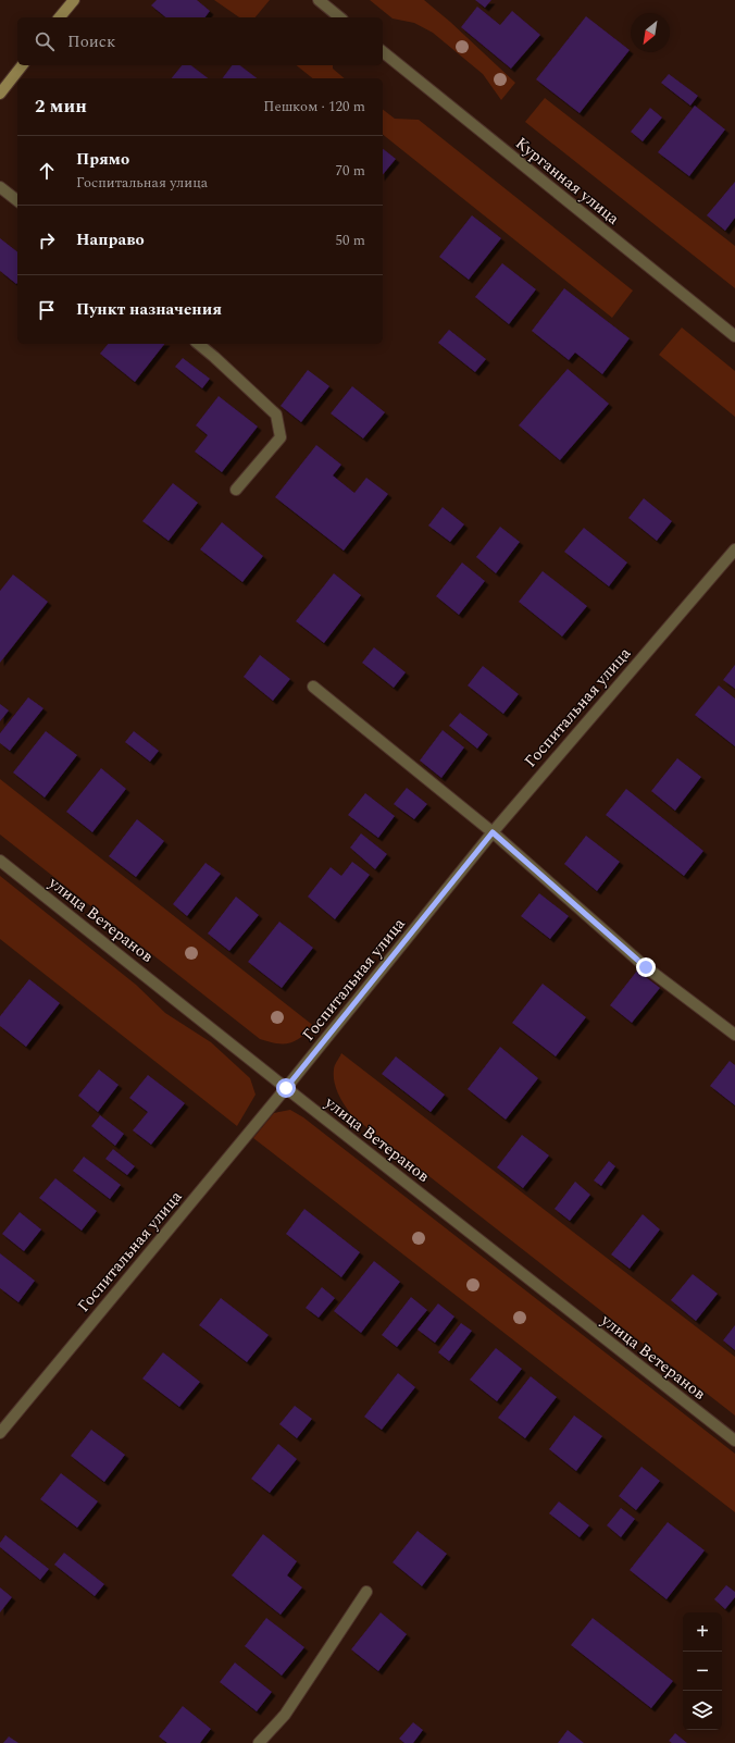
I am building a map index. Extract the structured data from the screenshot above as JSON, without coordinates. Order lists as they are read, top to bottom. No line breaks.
{"streets":{"street":["Курганная улица","Госпитальная улица","улица Ветеранов"]},"crossings":[["Госпитальная улица","улица Ветеранов"]],"north":"bottom left","page":{"search":"Поиск","heading":["2 мин","Пешком · 120 m"],"list":[["Прямо","Госпитальная улица","70 m"],["Направо","50 m"],"Пункт назначения"],"map_buttons":["+","−"]}}
